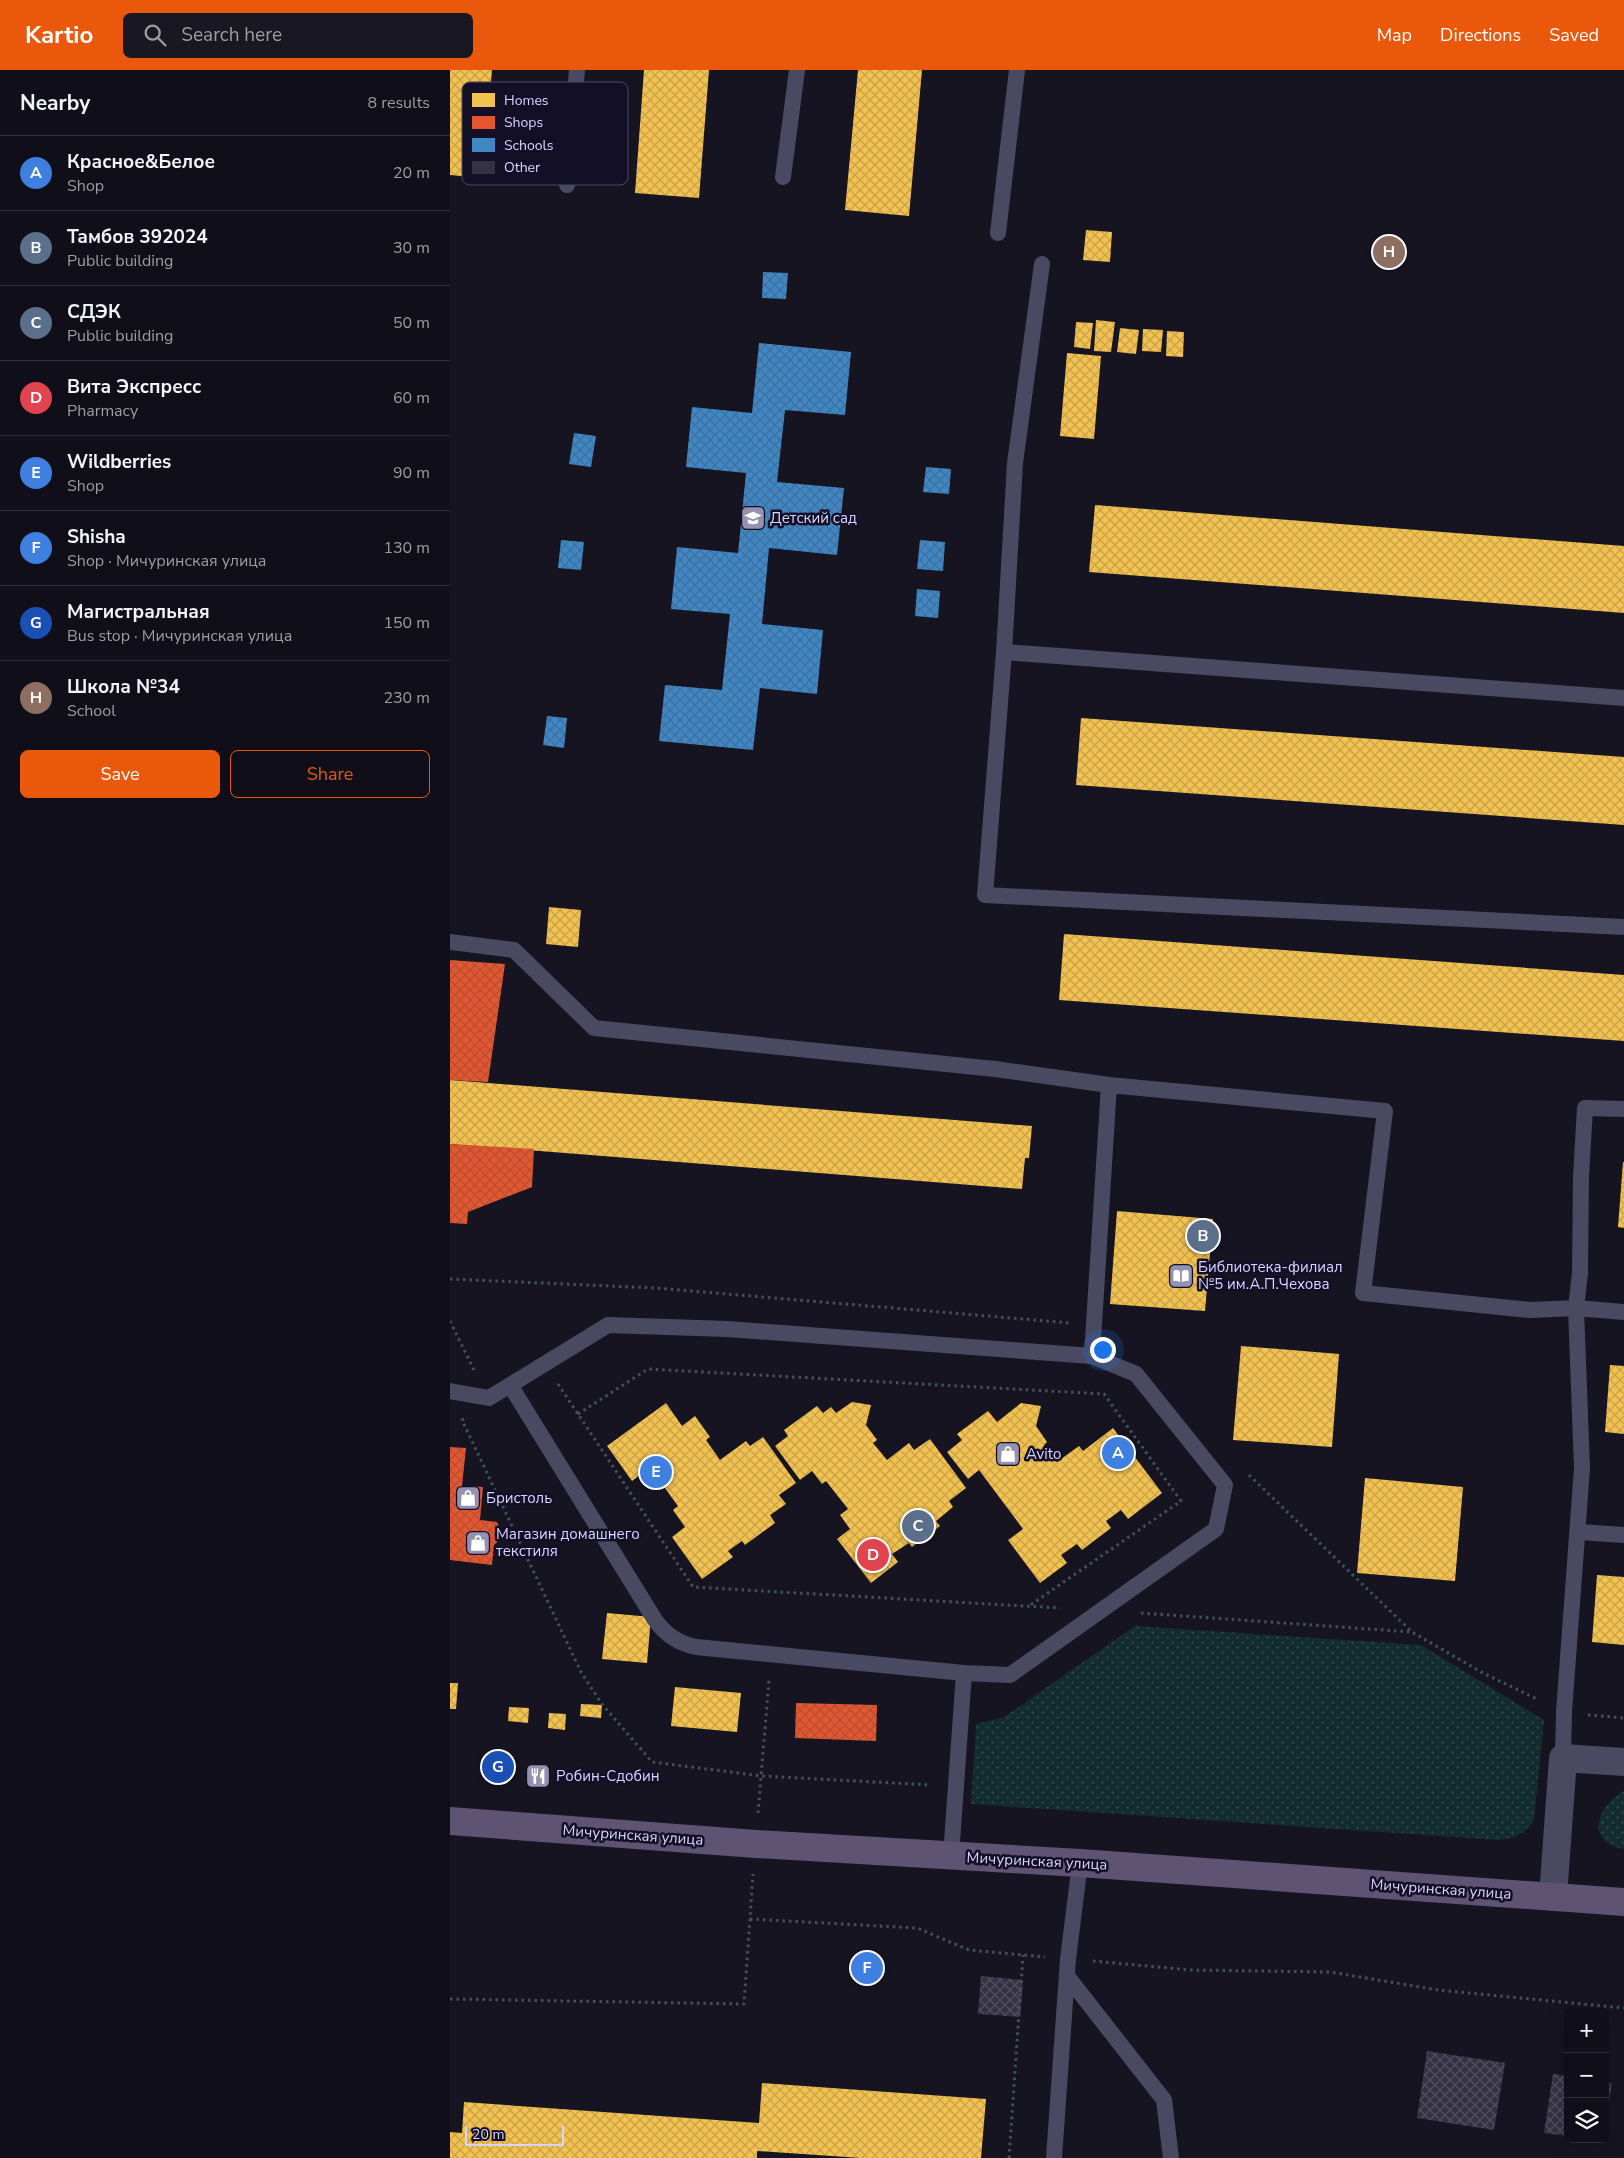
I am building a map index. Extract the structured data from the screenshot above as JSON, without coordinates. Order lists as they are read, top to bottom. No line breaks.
{"streets":{"main road":["Мичуринская улица"]},"places":{"school or university":["Детский сад"],"library":["Библиотека-филиал №5 им.А.П.Чехова"],"shop":["Avito","Бристоль","Магазин домашнего текстиля"],"restaurant":["Робин-Сдобин"]},"legend":["Homes","Shops","Schools","Other"],"scale_bar":"20 m","page":{"header":"Kartio","search":"Search here","nav":["Map","Directions","Saved"],"heading":["Nearby","8 results"],"list":[{"mark":"A","name":"Красное&Белое","note":"Shop","value":"20 m"},{"mark":"B","name":"Тамбов 392024","note":"Public building","value":"30 m"},{"mark":"C","name":"СДЭК","note":"Public building","value":"50 m"},{"mark":"D","name":"Вита Экспресс","note":"Pharmacy","value":"60 m"},{"mark":"E","name":"Wildberries","note":"Shop","value":"90 m"},{"mark":"F","name":"Shisha","note":"Shop · Мичуринская улица","value":"130 m"},{"mark":"G","name":"Магистральная","note":"Bus stop · Мичуринская улица","value":"150 m"},{"mark":"H","name":"Школа №34","note":"School","value":"230 m"}],"pins":["H","B","A","E","C","D","G","F"],"buttons":["Save","Share"],"map_buttons":["+","−"],"scale":"20 m"}}
